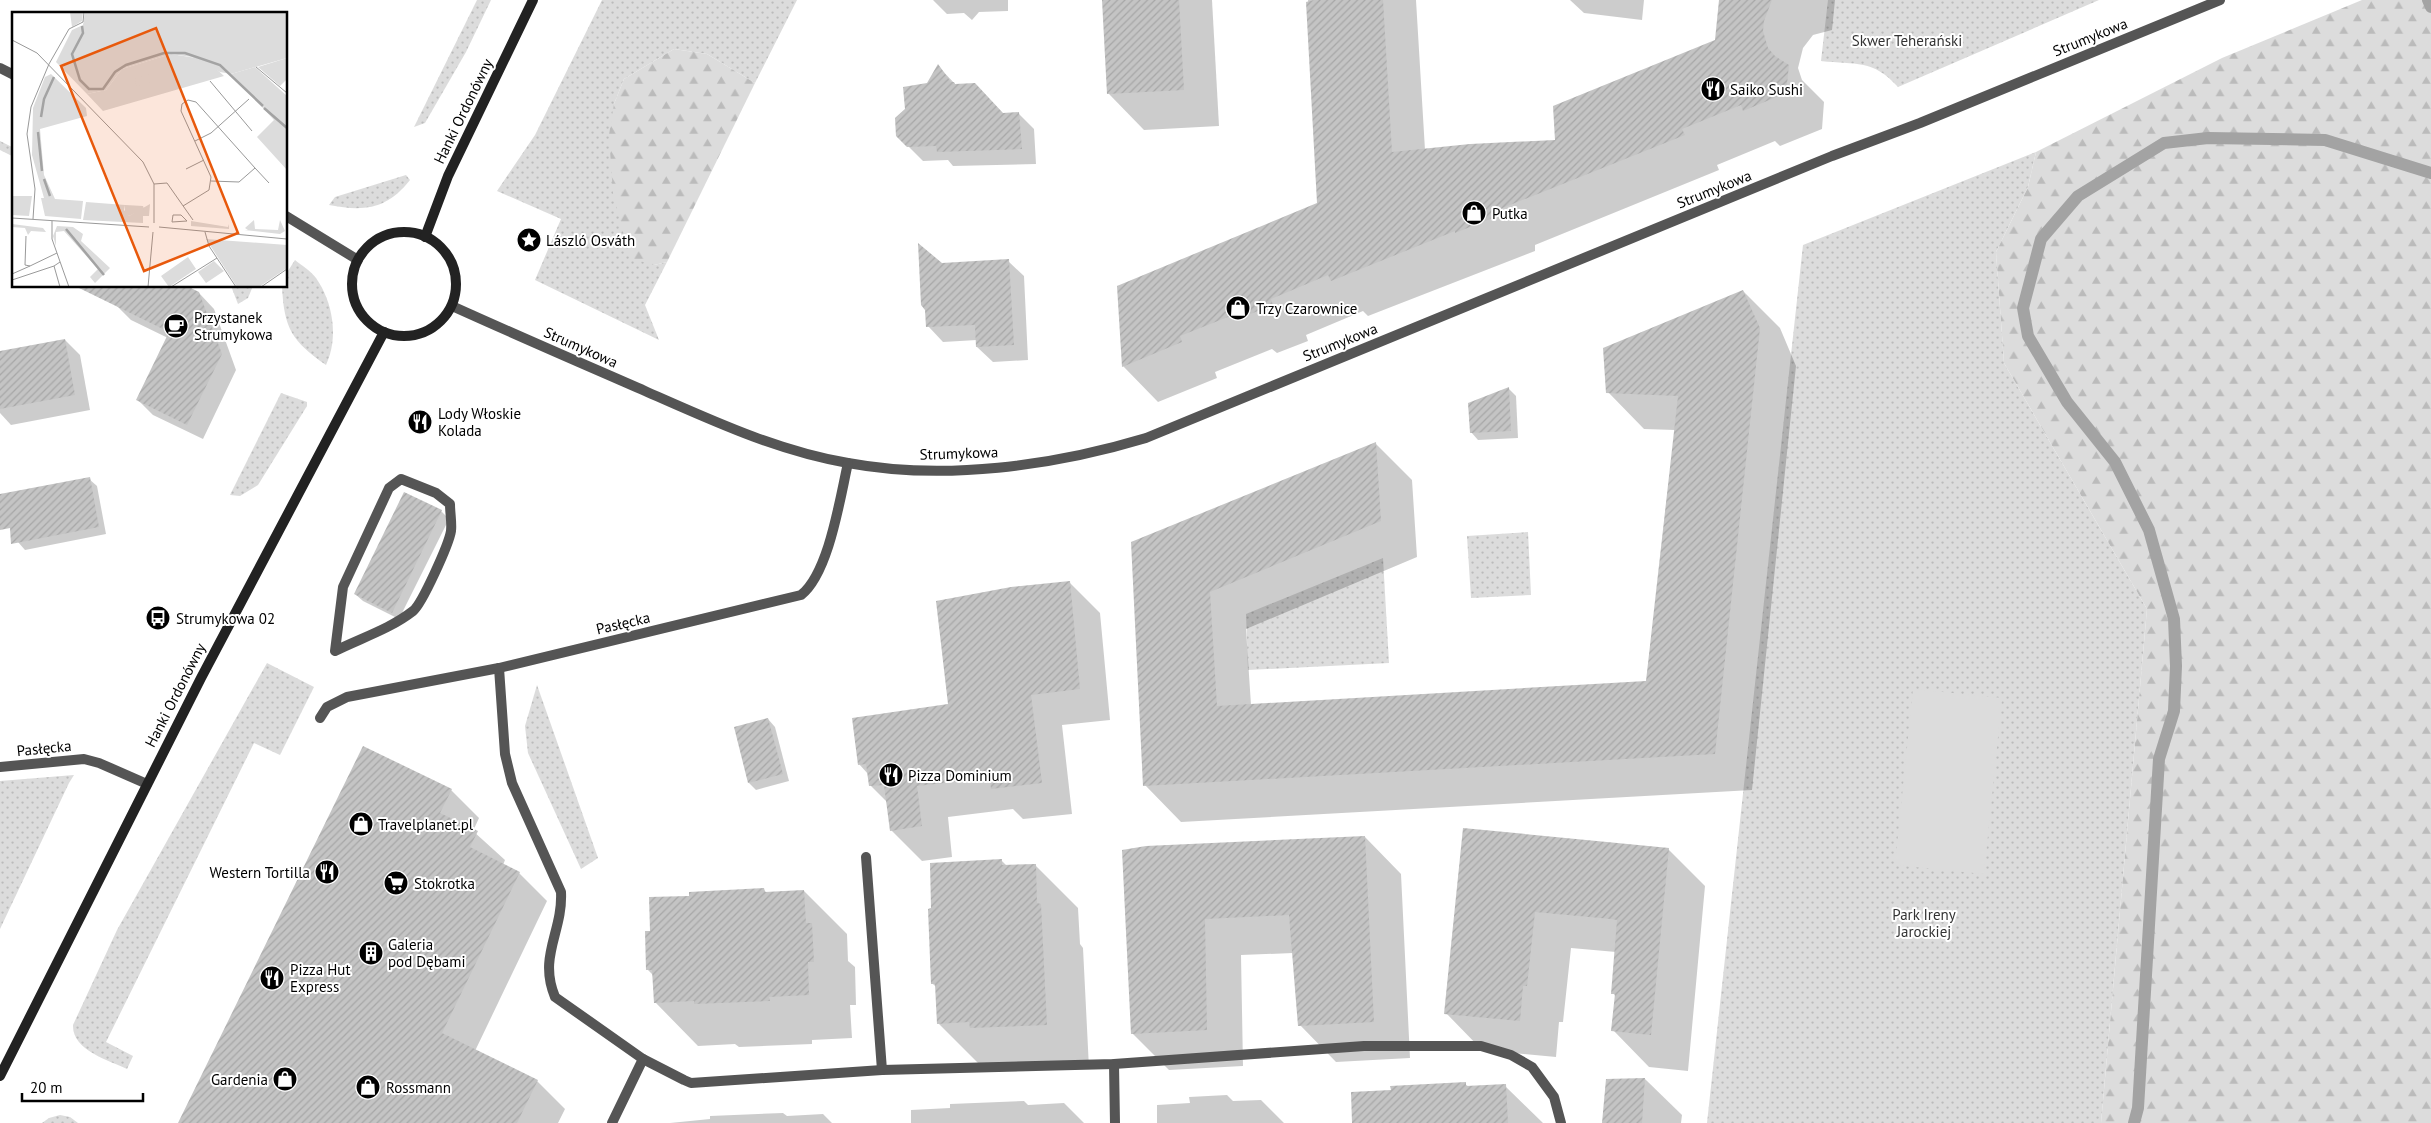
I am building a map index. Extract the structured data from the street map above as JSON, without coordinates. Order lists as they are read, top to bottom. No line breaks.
{"streets":{"street":["Strumykowa","Hanki Ordonówny","Pasłęcka"]},"crossings":[["Strumykowa","Hanki Ordonówny"],["Strumykowa","Pasłęcka"],["Hanki Ordonówny","Pasłęcka"]],"parks":["Skwer Teherański","Park Ireny Jarockiej"],"places":{"restaurant":["Saiko Sushi","Lody Włoskie Kolada","Pizza Dominium","Western Tortilla","Pizza Hut Express"],"shop":["Putka","Trzy Czarownice","Travelplanet.pl","Gardenia","Rossmann"],"place":["László Osváth"],"cafe":["Przystanek Strumykowa"],"bus stop":["Strumykowa 02"],"supermarket":["Stokrotka"],"building":["Galeria pod Dębami"]},"scale_bar":"20 m"}
